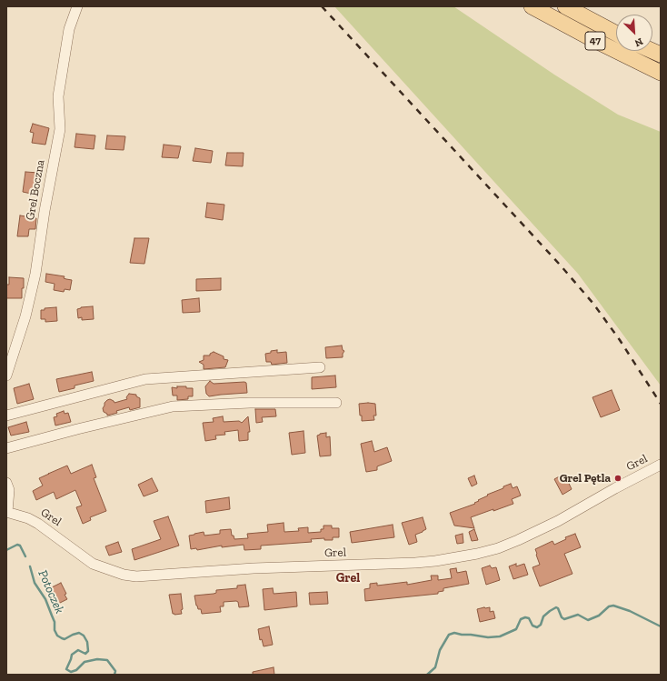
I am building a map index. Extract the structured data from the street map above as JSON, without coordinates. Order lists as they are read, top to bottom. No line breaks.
{"streets":{"main road":["47"],"street":["Grel Boczna","Grel"]},"districts":["Grel"],"water":["Potoczek"],"places":["Grel Pętla"],"north":"bottom right"}
